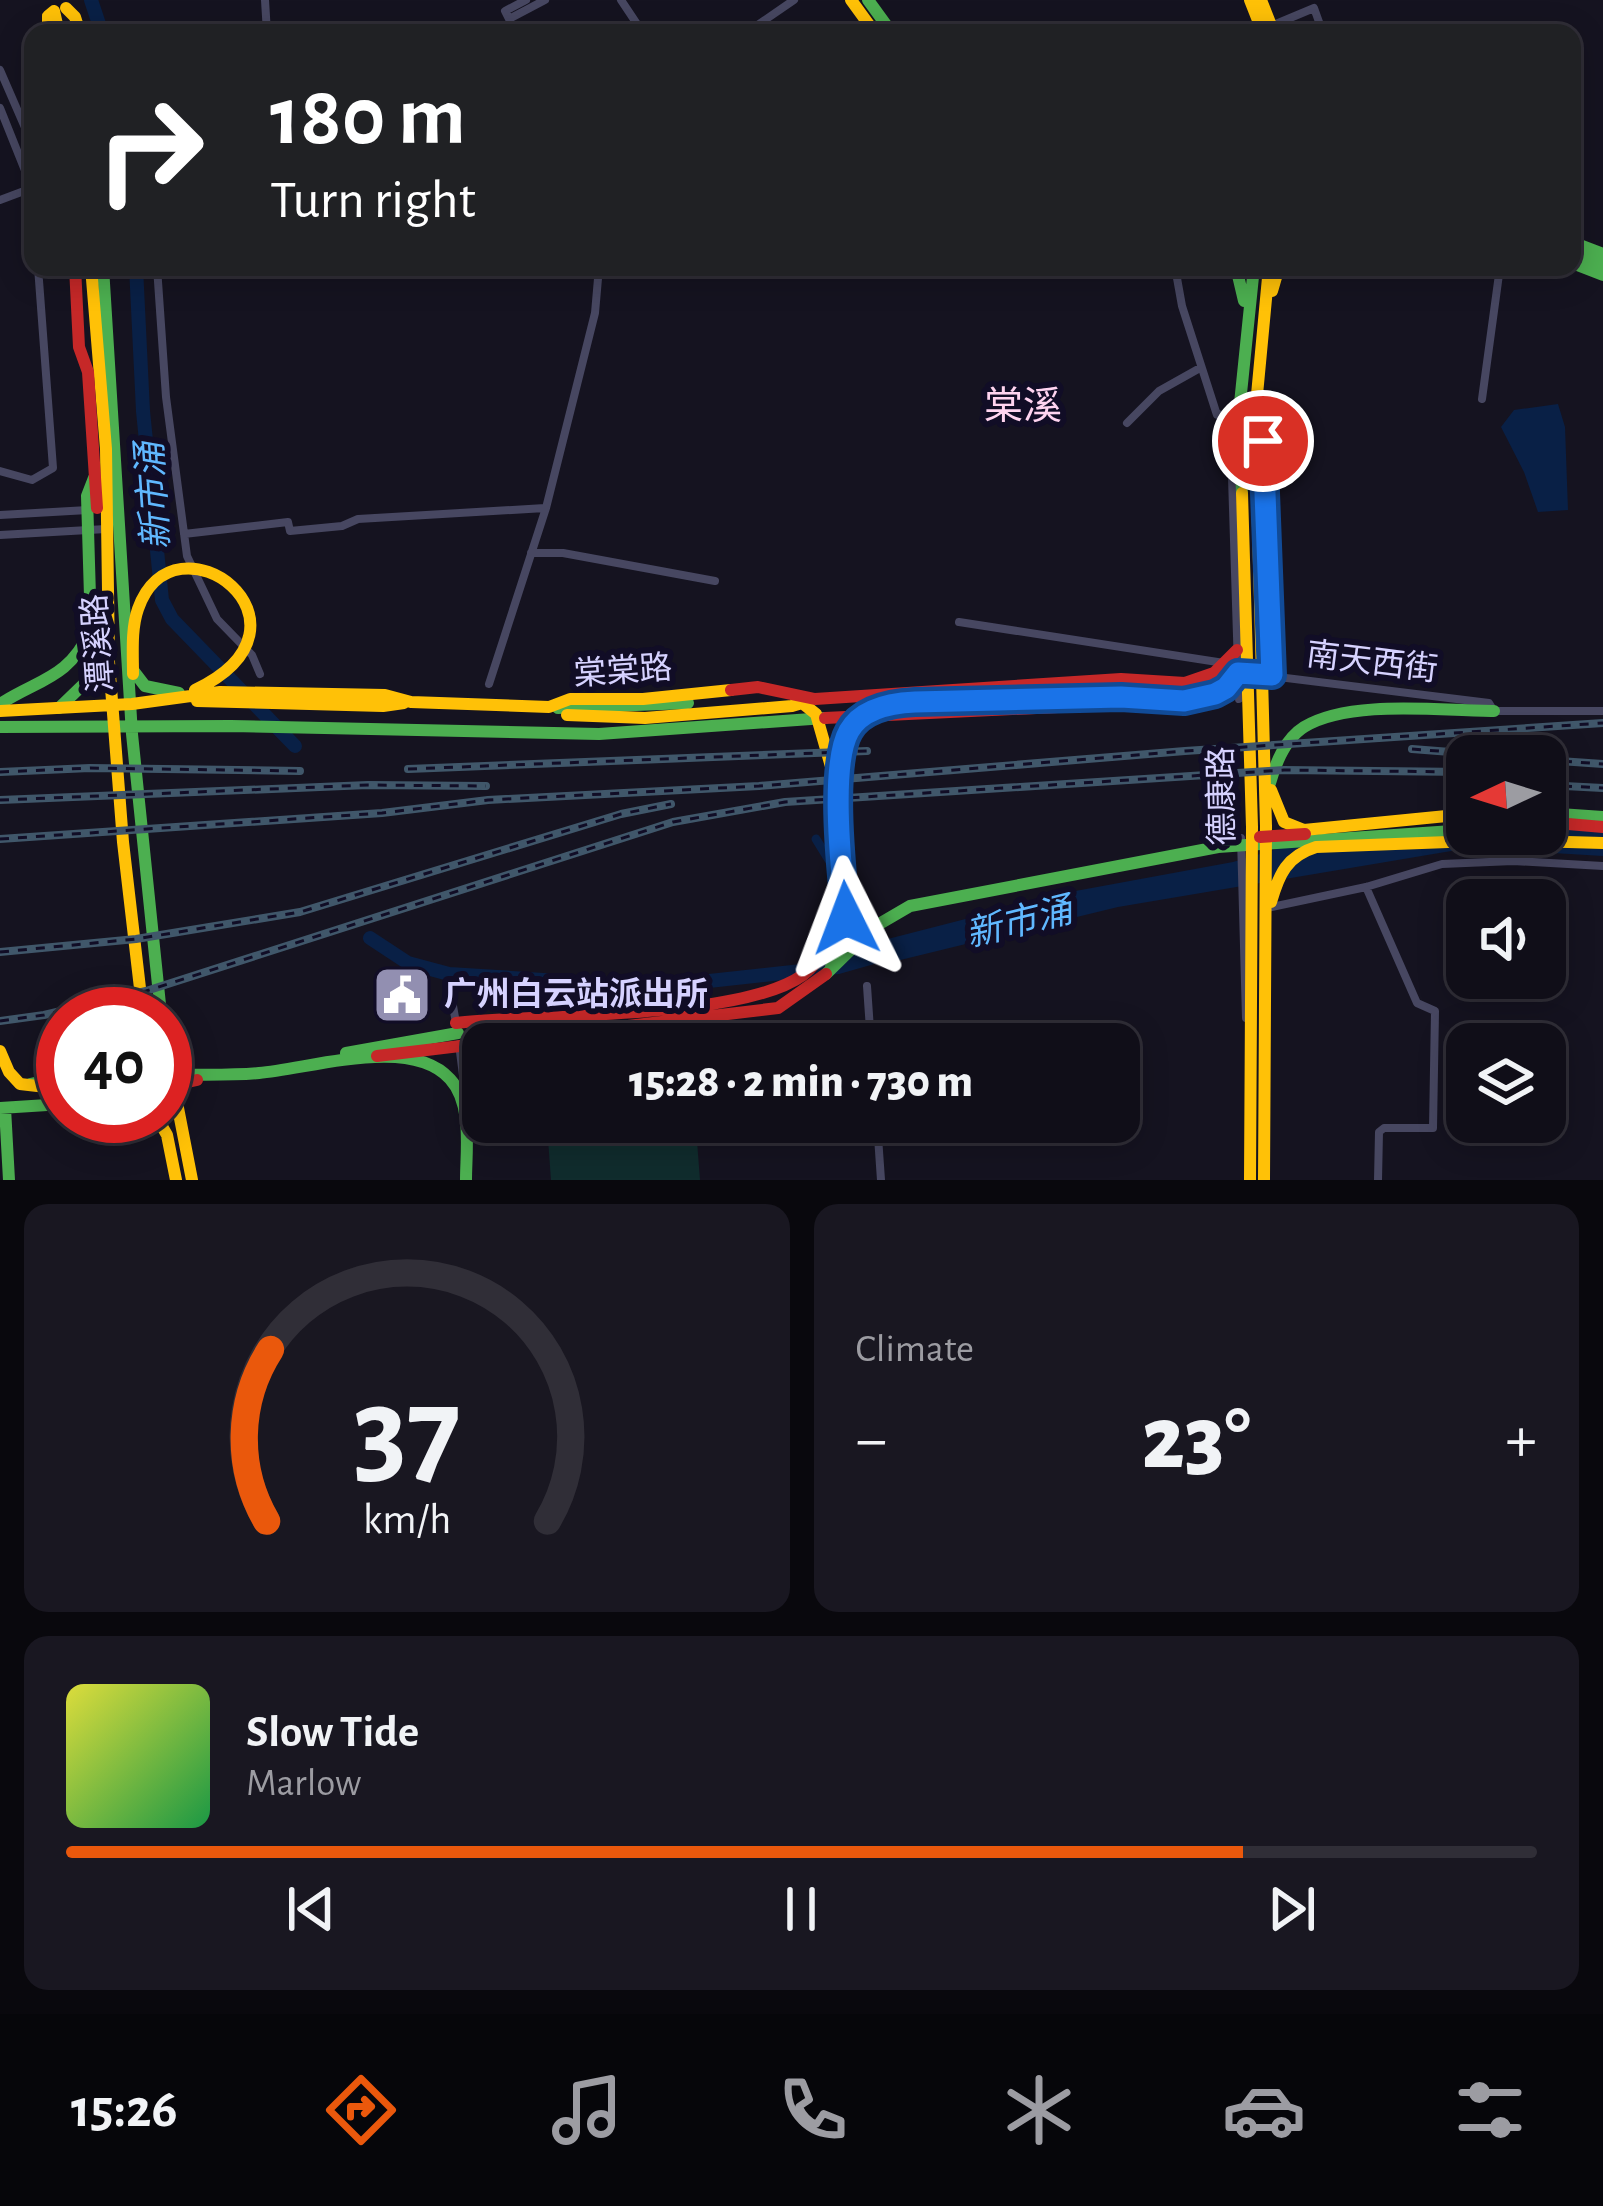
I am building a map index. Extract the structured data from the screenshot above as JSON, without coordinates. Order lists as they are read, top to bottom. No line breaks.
{"streets":{"main road":["潭溪路","棠棠路","德康路"],"street":["南天西街"]},"crossings":[["潭溪路","棠棠路"],["南天西街","棠棠路"]],"districts":["棠溪"],"water":["新市涌"],"places":{"public building":["广州白云站派出所"]},"north":"left","page":{"turn":["180 m","Turn right"],"limit":"40","trip":"15:28 · 2 min · 730 m","tile":"Climate","heat":["−","23°","+"],"song":["Slow Tide","Marlow"],"tabs":"15:26","gauge":["37","km/h"]}}
